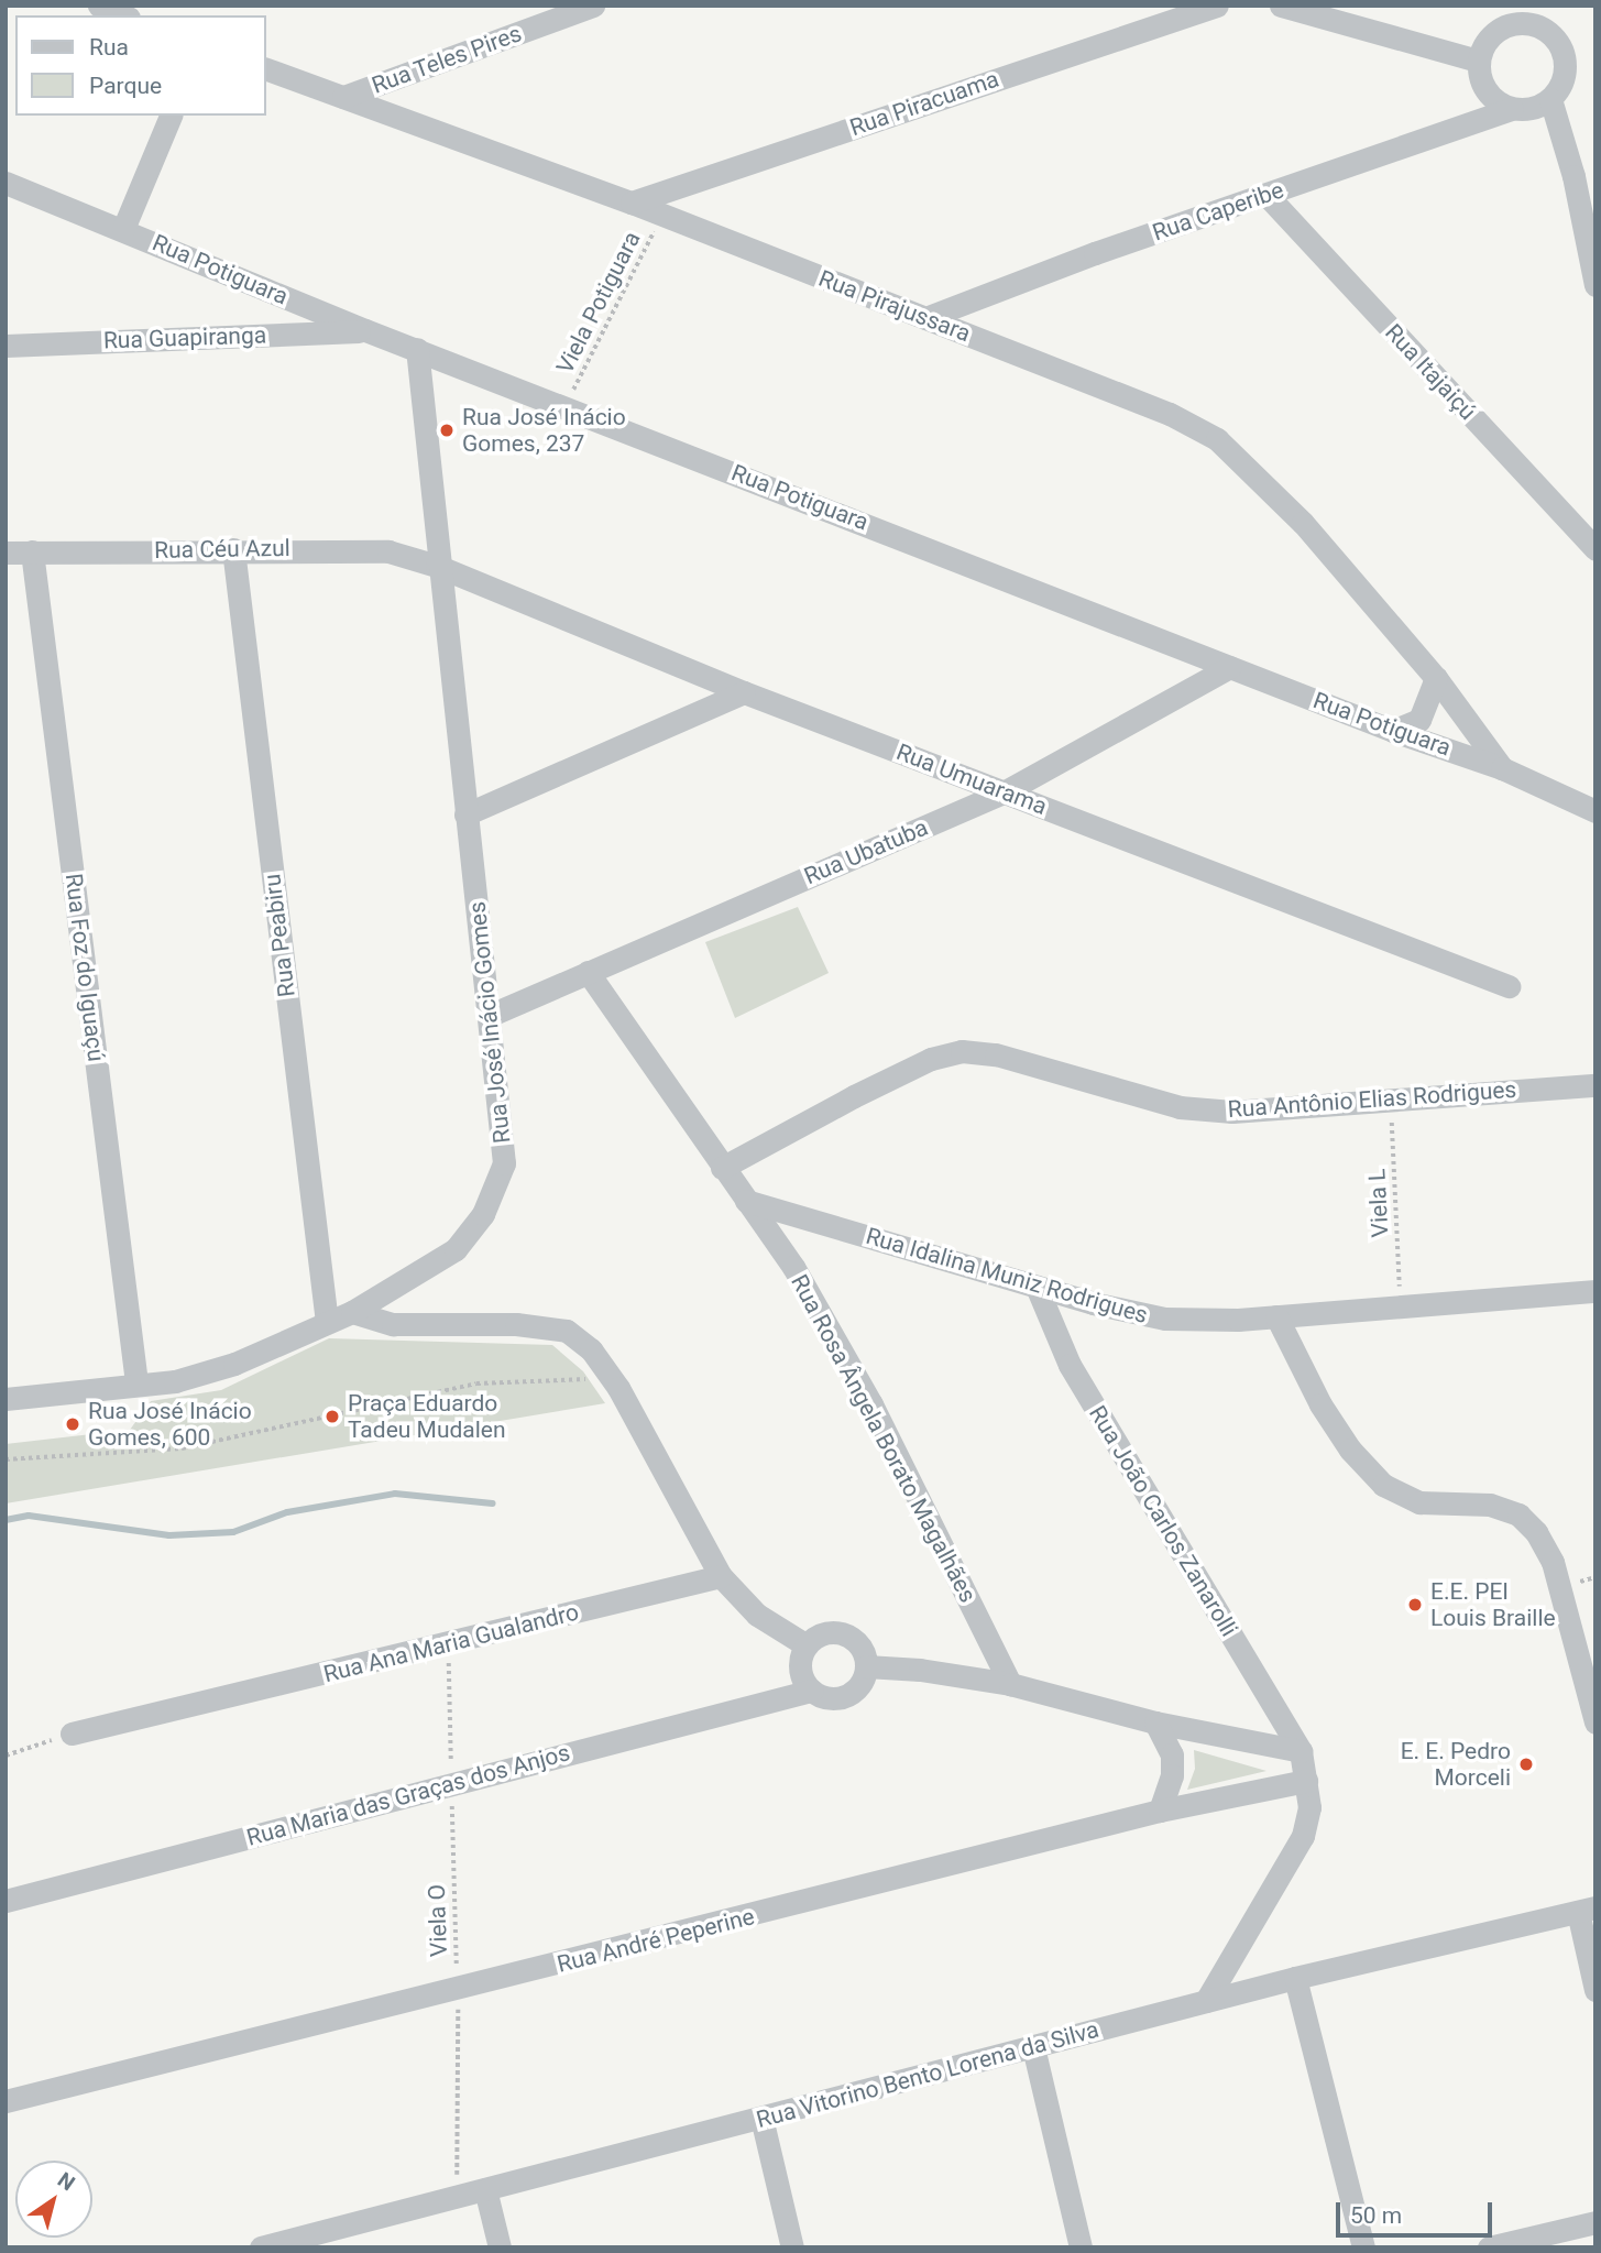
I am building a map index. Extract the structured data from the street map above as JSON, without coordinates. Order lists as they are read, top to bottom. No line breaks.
{"streets":{"street":["Rua Teles Pires","Rua Piracuama","Rua Caperibe","Rua Potiguara","Rua Pirajussara","Rua Guapiranga","Rua Itajaiçú","Rua Céu Azul","Rua Umuarama","Rua Ubatuba","Rua Peabiru","Rua Foz do Iguaçú","Rua José Inácio Gomes","Rua Antônio Elias Rodrigues","Rua Idalina Muniz Rodrigues","Rua Rosa Ângela Borato Magalhães","Rua João Carlos Zanarolli","Rua Ana Maria Gualandro","Rua Maria das Graças dos Anjos","Rua André Peperine","Rua Vitorino Bento Lorena da Silva"],"path":["Viela Potiguara","Viela L","Viela O"]},"crossings":[["Rua Teles Pires","Rua Pirajussara"],["Rua Piracuama","Rua Pirajussara"],["Rua Caperibe","Rua Pirajussara"],["Rua Caperibe","Rua Itajaiçú"],["Rua Potiguara","Viela Potiguara"],["Rua Potiguara","Rua Pirajussara"],["Rua Potiguara","Rua Guapiranga"],["Rua Potiguara","Rua Ubatuba"],["Rua Potiguara","Rua José Inácio Gomes"],["Viela Potiguara","Rua Pirajussara"],["Rua Céu Azul","Rua Umuarama"],["Rua Céu Azul","Rua Peabiru"],["Rua Céu Azul","Rua Foz do Iguaçú"],["Rua Céu Azul","Rua José Inácio Gomes"],["Rua Umuarama","Rua Ubatuba"],["Rua Umuarama","Rua José Inácio Gomes"],["Rua Ubatuba","Rua José Inácio Gomes"],["Rua Ubatuba","Rua Rosa Ângela Borato Magalhães"],["Rua Peabiru","Rua José Inácio Gomes"],["Rua Foz do Iguaçú","Rua José Inácio Gomes"],["Rua Antônio Elias Rodrigues","Viela L"],["Rua Antônio Elias Rodrigues","Rua Rosa Ângela Borato Magalhães"],["Viela L","Rua Idalina Muniz Rodrigues"],["Rua Idalina Muniz Rodrigues","Rua Rosa Ângela Borato Magalhães"],["Rua Idalina Muniz Rodrigues","Rua João Carlos Zanarolli"],["Rua Ana Maria Gualandro","Viela O"],["Rua Maria das Graças dos Anjos","Viela O"],["Viela O","Rua André Peperine"],["Viela O","Rua Vitorino Bento Lorena da Silva"]],"places":["Rua José Inácio Gomes, 237","Praça Eduardo Tadeu Mudalen","Rua José Inácio Gomes, 600","E.E. PEI Louis Braille","E. E. Pedro Morceli"],"legend":["Rua","Parque"],"scale_bar":"50 m","north":"top right"}
